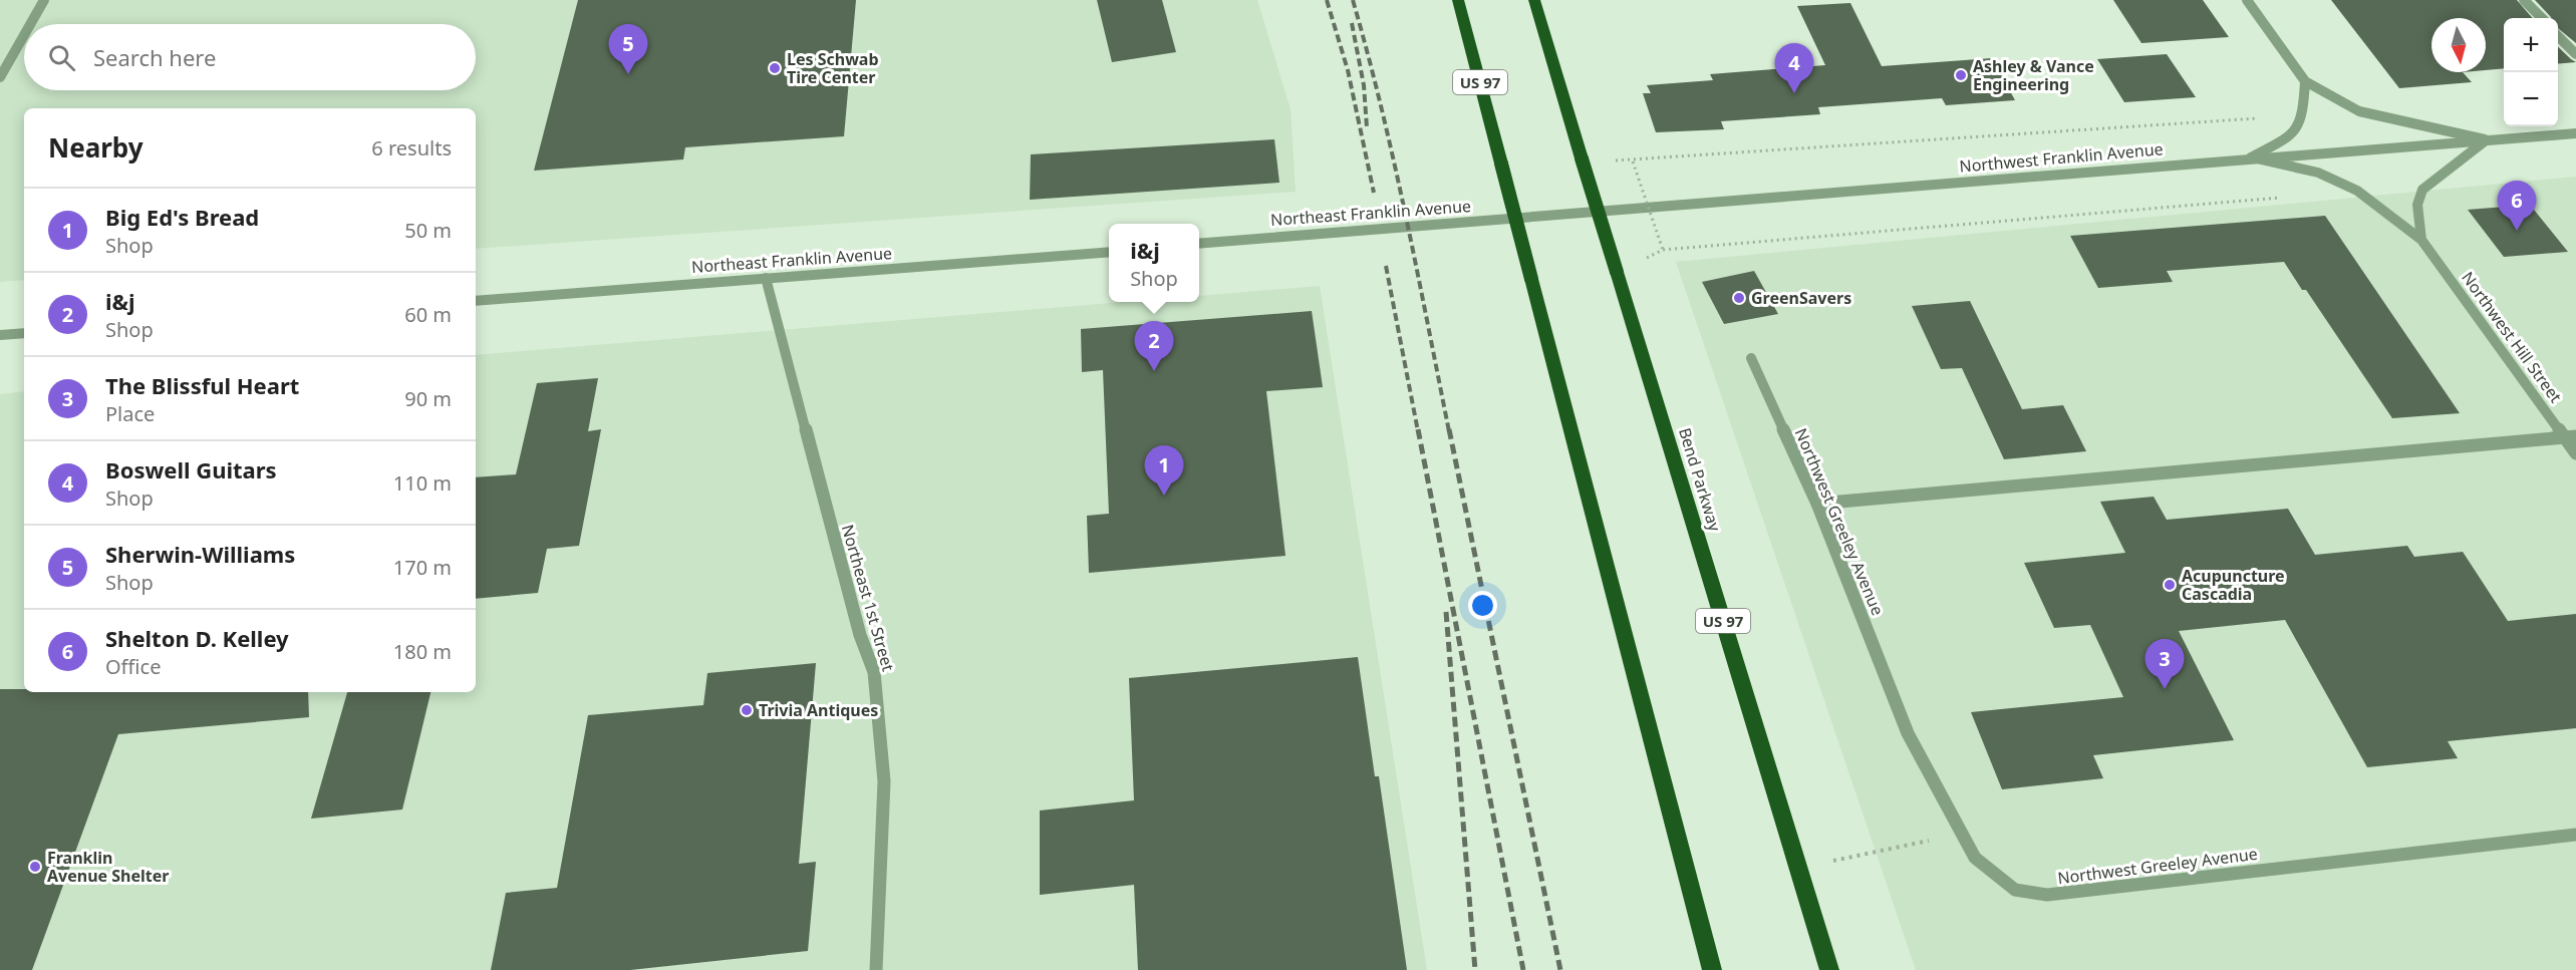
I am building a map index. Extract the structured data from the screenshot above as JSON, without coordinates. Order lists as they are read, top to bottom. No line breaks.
{"streets":{"highway":["US 97","Bend Parkway"],"street":["Northwest Franklin Avenue","Northeast Franklin Avenue","Northwest Hill Street","Northwest Greeley Avenue","Northeast 1st Street"]},"crossings":[["Northwest Franklin Avenue","Northeast Franklin Avenue"],["Northwest Franklin Avenue","Northwest Hill Street"],["Northeast Franklin Avenue","Northeast 1st Street"]],"places":["Les Schwab Tire Center","Ashley & Vance Engineering","GreenSavers","Acupuncture Cascadia","Trivia Antiques","Franklin Avenue Shelter"],"north":"bottom","page":{"map_buttons":["+","−"],"pins":["5","4","6","2","1","3"],"search":"Search here","heading":["Nearby","6 results"],"list":[{"mark":"1","name":"Big Ed's Bread","note":"Shop","value":"50 m"},{"mark":"2","name":"i&j","note":"Shop","value":"60 m"},{"mark":"3","name":"The Blissful Heart","note":"Place","value":"90 m"},{"mark":"4","name":"Boswell Guitars","note":"Shop","value":"110 m"},{"mark":"5","name":"Sherwin-Williams","note":"Shop","value":"170 m"},{"mark":"6","name":"Shelton D. Kelley","note":"Office","value":"180 m"}],"popup":["i&j","Shop"]}}
